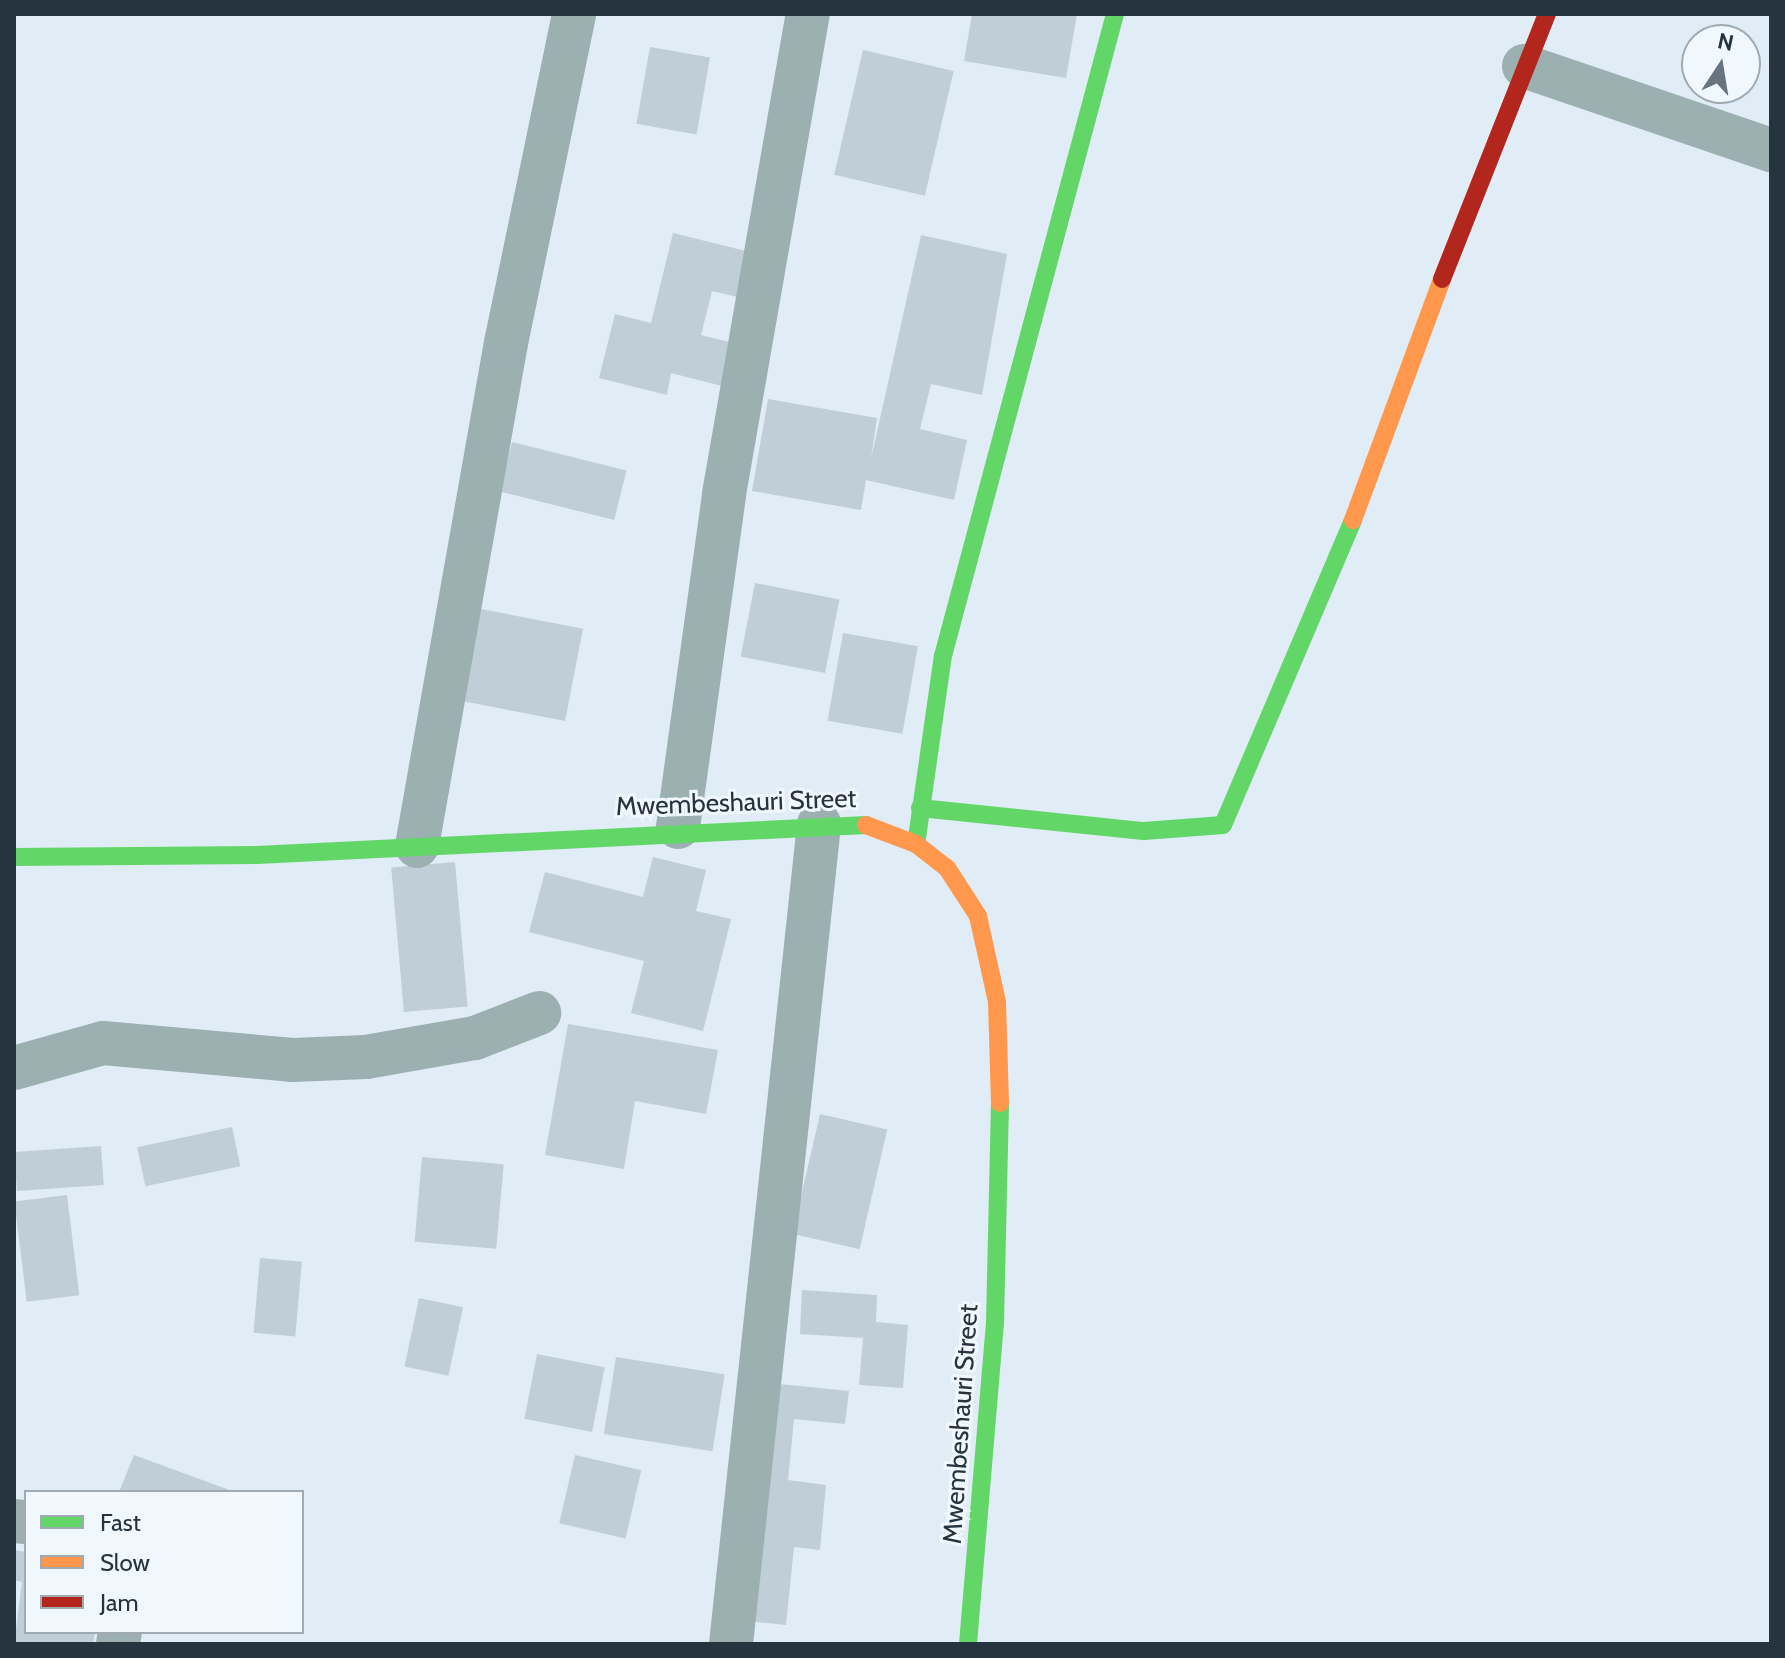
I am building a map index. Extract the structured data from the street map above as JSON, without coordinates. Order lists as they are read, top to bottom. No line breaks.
{"streets":{"street":["Mwembeshauri Street"]},"legend":["Fast","Slow","Jam"],"north":"top"}
